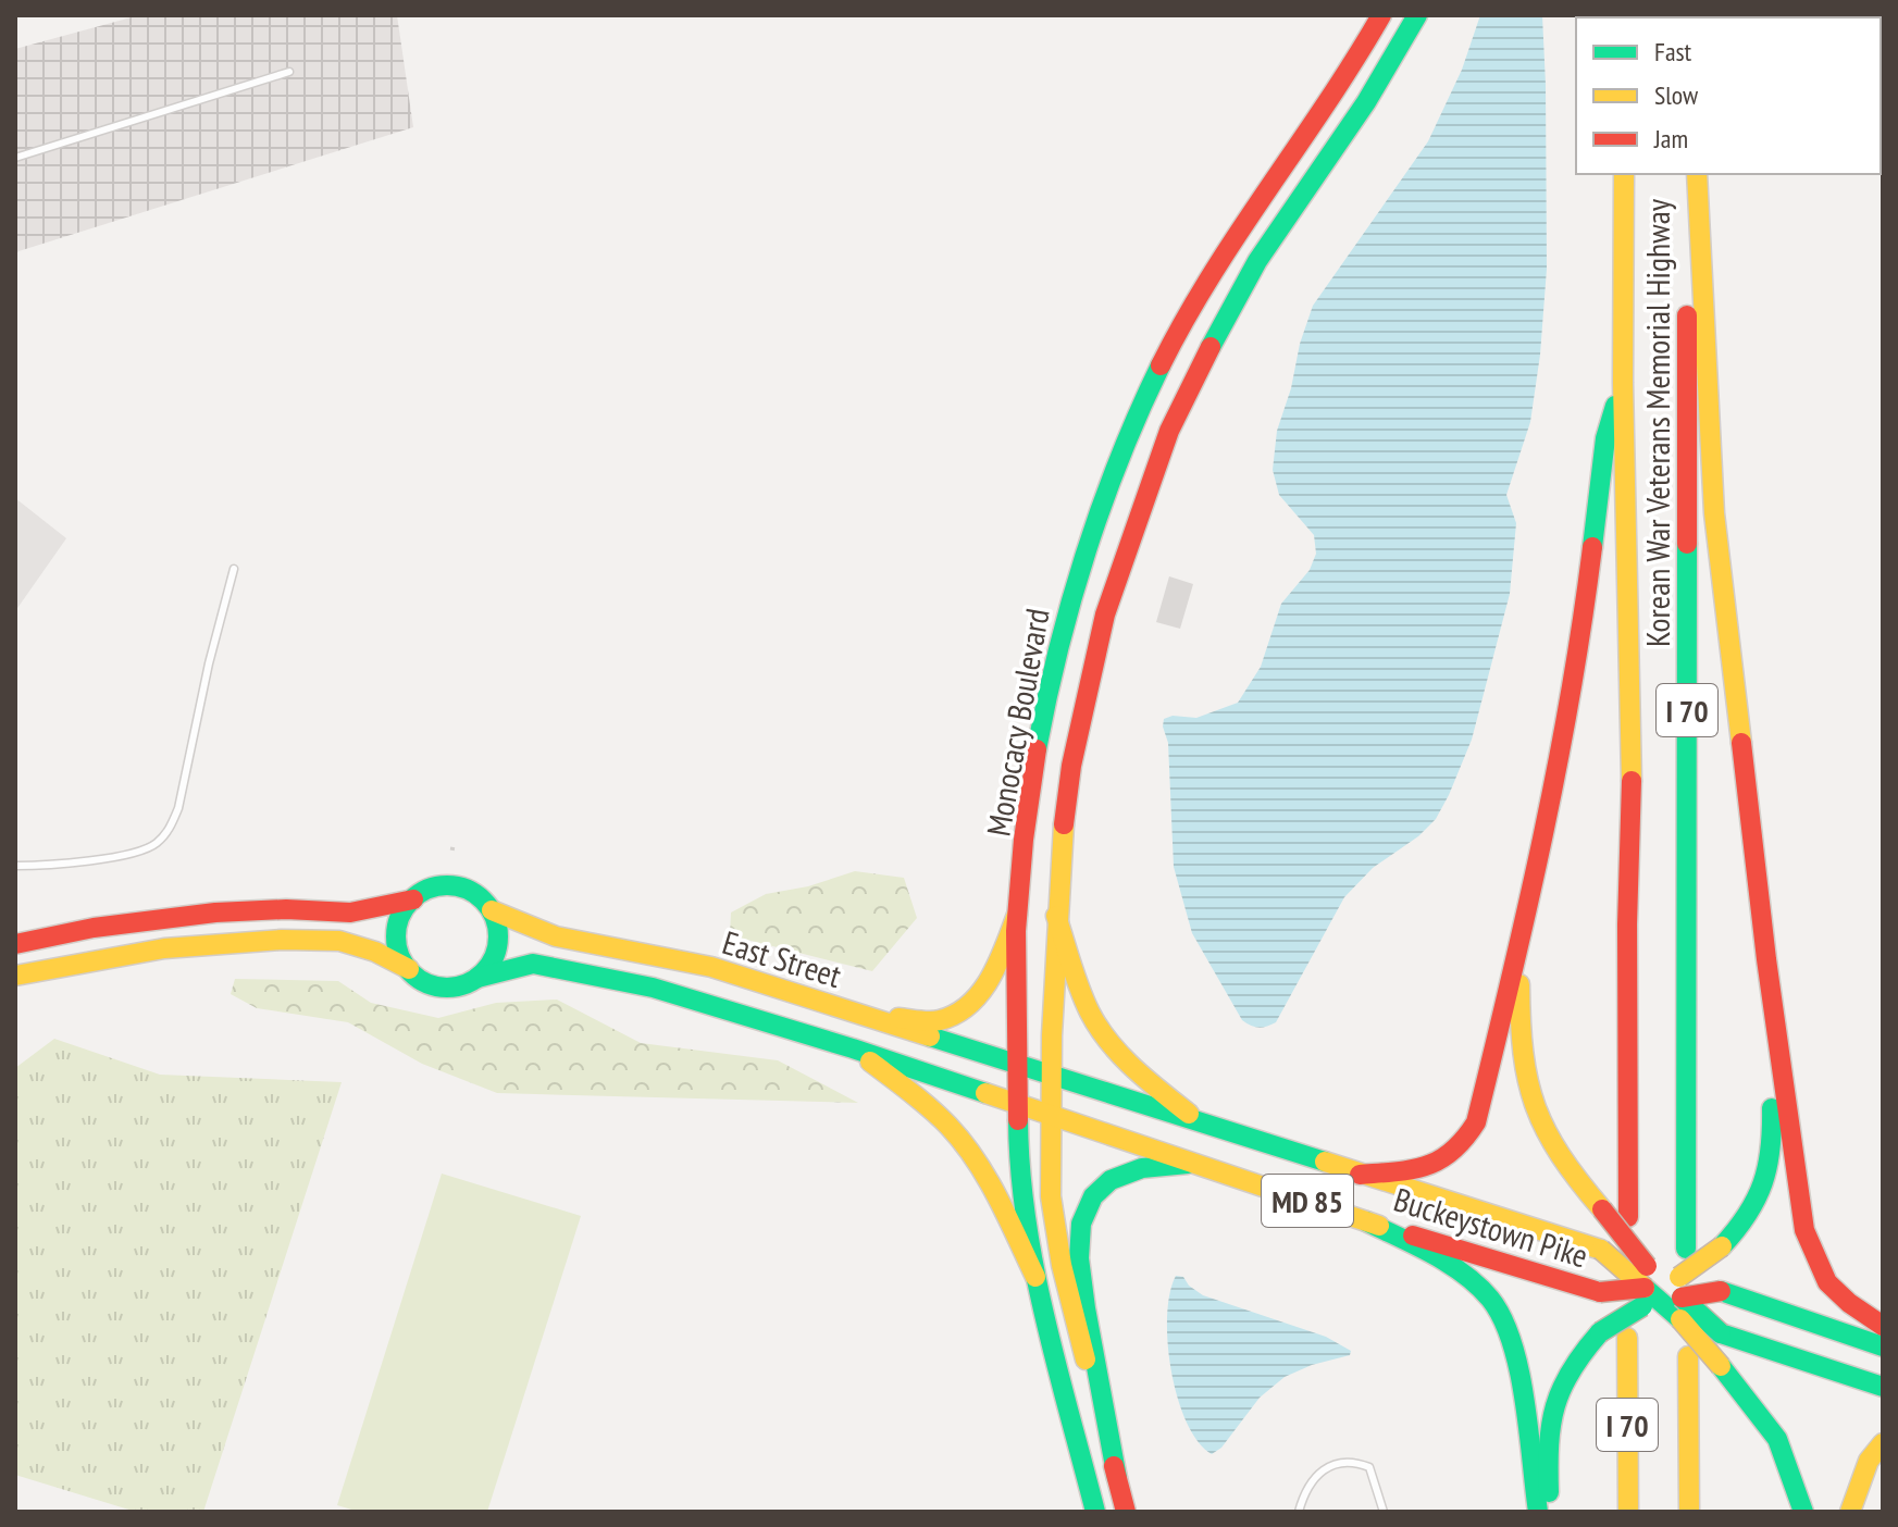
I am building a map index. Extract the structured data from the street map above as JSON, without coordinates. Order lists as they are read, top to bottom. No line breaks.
{"streets":{"main road":["Korean War Veterans Memorial Highway","I 70","Monocacy Boulevard","East Street","MD 85","Buckeystown Pike"]},"crossings":[["Monocacy Boulevard","East Street"],["Monocacy Boulevard","Buckeystown Pike"],["East Street","Buckeystown Pike"]],"legend":["Fast","Slow","Jam"]}
